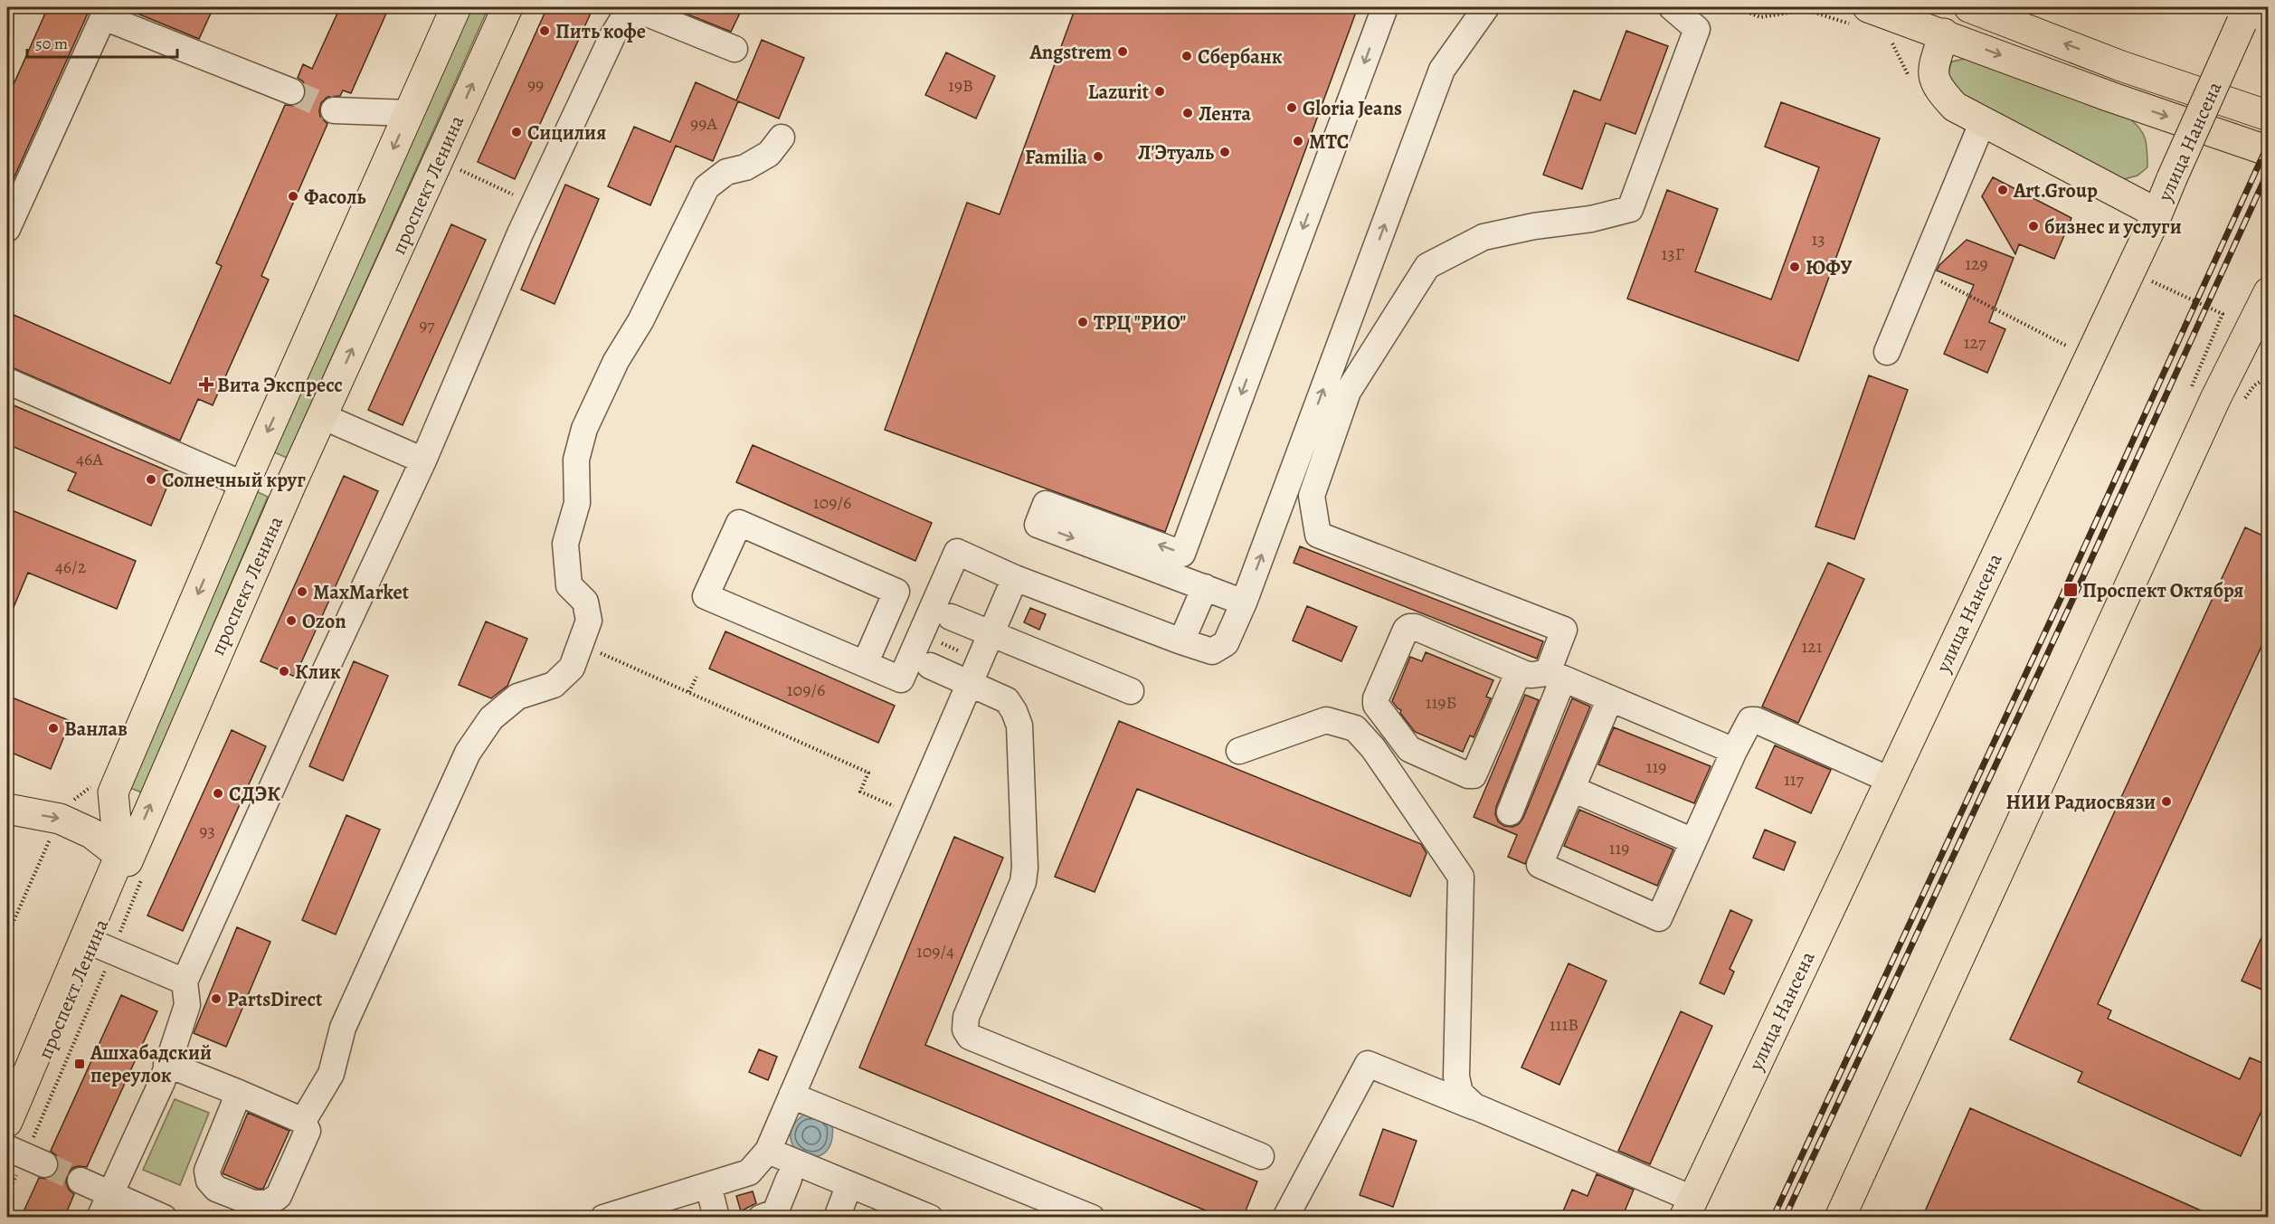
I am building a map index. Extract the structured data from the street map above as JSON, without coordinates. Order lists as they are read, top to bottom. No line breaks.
{"streets":{"main road":["улица Нансена","проспект Ленина"]},"places":{"other":["Пить кофе","Angstrem","Сбербанк","Lazurit","Gloria Jeans","Лента","Сицилия","МТС","Л'Этуаль","Familia","Art.Group","Фасоль","бизнес и услуги","ЮФУ","ТРЦ \"РИО\"","Солнечный круг","MaxMarket","Ozon","Клик","Ванлав","СДЭК","НИИ Радиосвязи","PartsDirect"],"health":["Вита Экспресс"],"transit":["Проспект Октября","Ашхабадский переулок"]},"house_numbers":["99","19В","99А","13","13Г","129","97","127","46А","109/6","46/2","121","109/6","119Б","119","117","93","119","109/4","111В"],"scale_bar":"50 m"}
